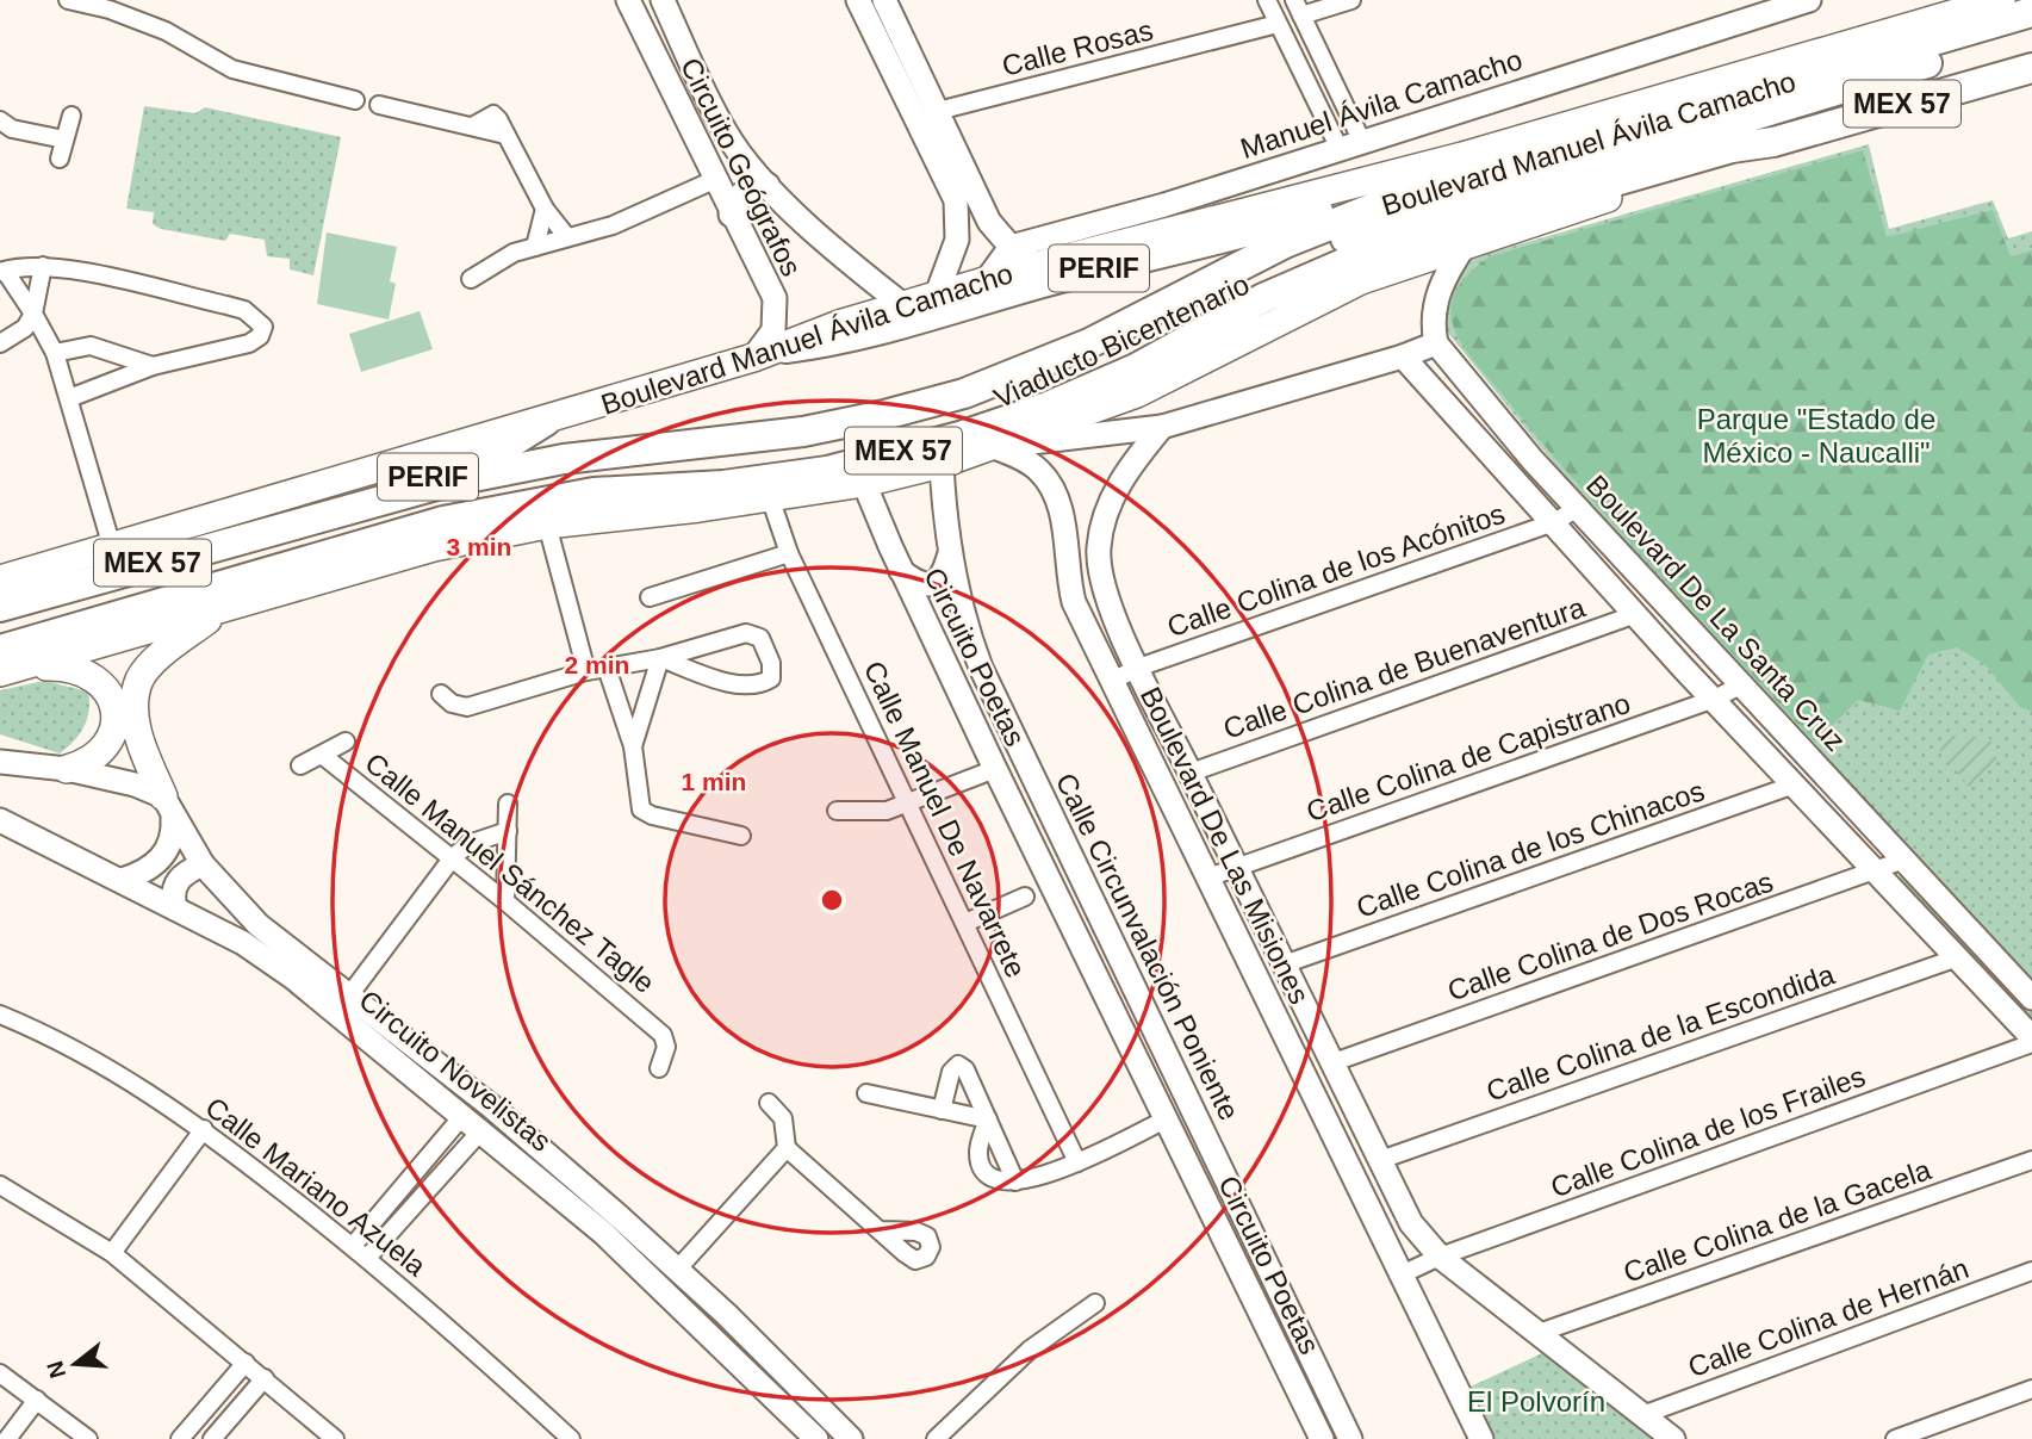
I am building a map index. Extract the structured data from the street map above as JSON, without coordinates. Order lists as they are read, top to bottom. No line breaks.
{"streets":{"highway":["MEX 57","Boulevard Manuel Ávila Camacho","PERIF","Viaducto Bicentenario"],"main road":["Manuel Ávila Camacho","Circuito Geógrafos","Boulevard De La Santa Cruz","Circuito Poetas","Boulevard De Las Misiones","Calle Circunvalación Poniente","Circuito Novelistas"],"street":["Calle Rosas","Calle Colina de los Acónitos","Calle Colina de Buenaventura","Calle Colina de Capistrano","Calle Manuel De Navarrete","Calle Colina de los Chinacos","Calle Manuel Sánchez Tagle","Calle Colina de Dos Rocas","Calle Colina de la Escondida","Calle Colina de los Frailes","Calle Mariano Azuela","Calle Colina de la Gacela","Calle Colina de Hernán"]},"crossings":[["Boulevard Manuel Ávila Camacho","Circuito Geógrafos"],["Boulevard Manuel Ávila Camacho","PERIF"],["Boulevard Manuel Ávila Camacho","Circuito Poetas"],["Boulevard Manuel Ávila Camacho","Calle Manuel De Navarrete"],["Boulevard Manuel Ávila Camacho","Boulevard De Las Misiones"],["Boulevard Manuel Ávila Camacho","Calle Circunvalación Poniente"],["Calle Colina de los Acónitos","Boulevard De La Santa Cruz"],["Calle Colina de los Acónitos","Boulevard De Las Misiones"],["Boulevard De La Santa Cruz","Calle Colina de Buenaventura"],["Boulevard De La Santa Cruz","Calle Colina de Capistrano"],["Boulevard De La Santa Cruz","Calle Colina de los Chinacos"],["Boulevard De La Santa Cruz","Calle Colina de Dos Rocas"],["Boulevard De La Santa Cruz","Calle Colina de la Escondida"],["Boulevard De La Santa Cruz","Calle Colina de los Frailes"],["Calle Colina de Buenaventura","Boulevard De Las Misiones"],["Calle Colina de Capistrano","Boulevard De Las Misiones"],["Boulevard De Las Misiones","Calle Colina de los Chinacos"],["Boulevard De Las Misiones","Calle Colina de Dos Rocas"],["Boulevard De Las Misiones","Calle Colina de la Escondida"],["Boulevard De Las Misiones","Calle Colina de los Frailes"],["Boulevard De Las Misiones","Calle Colina de la Gacela"],["Boulevard De Las Misiones","Calle Colina de Hernán"]],"parks":["Parque \"Estado de México - Naucalli\"","El Polvorín"],"north":"left","rings":["3 min","2 min","1 min"]}
